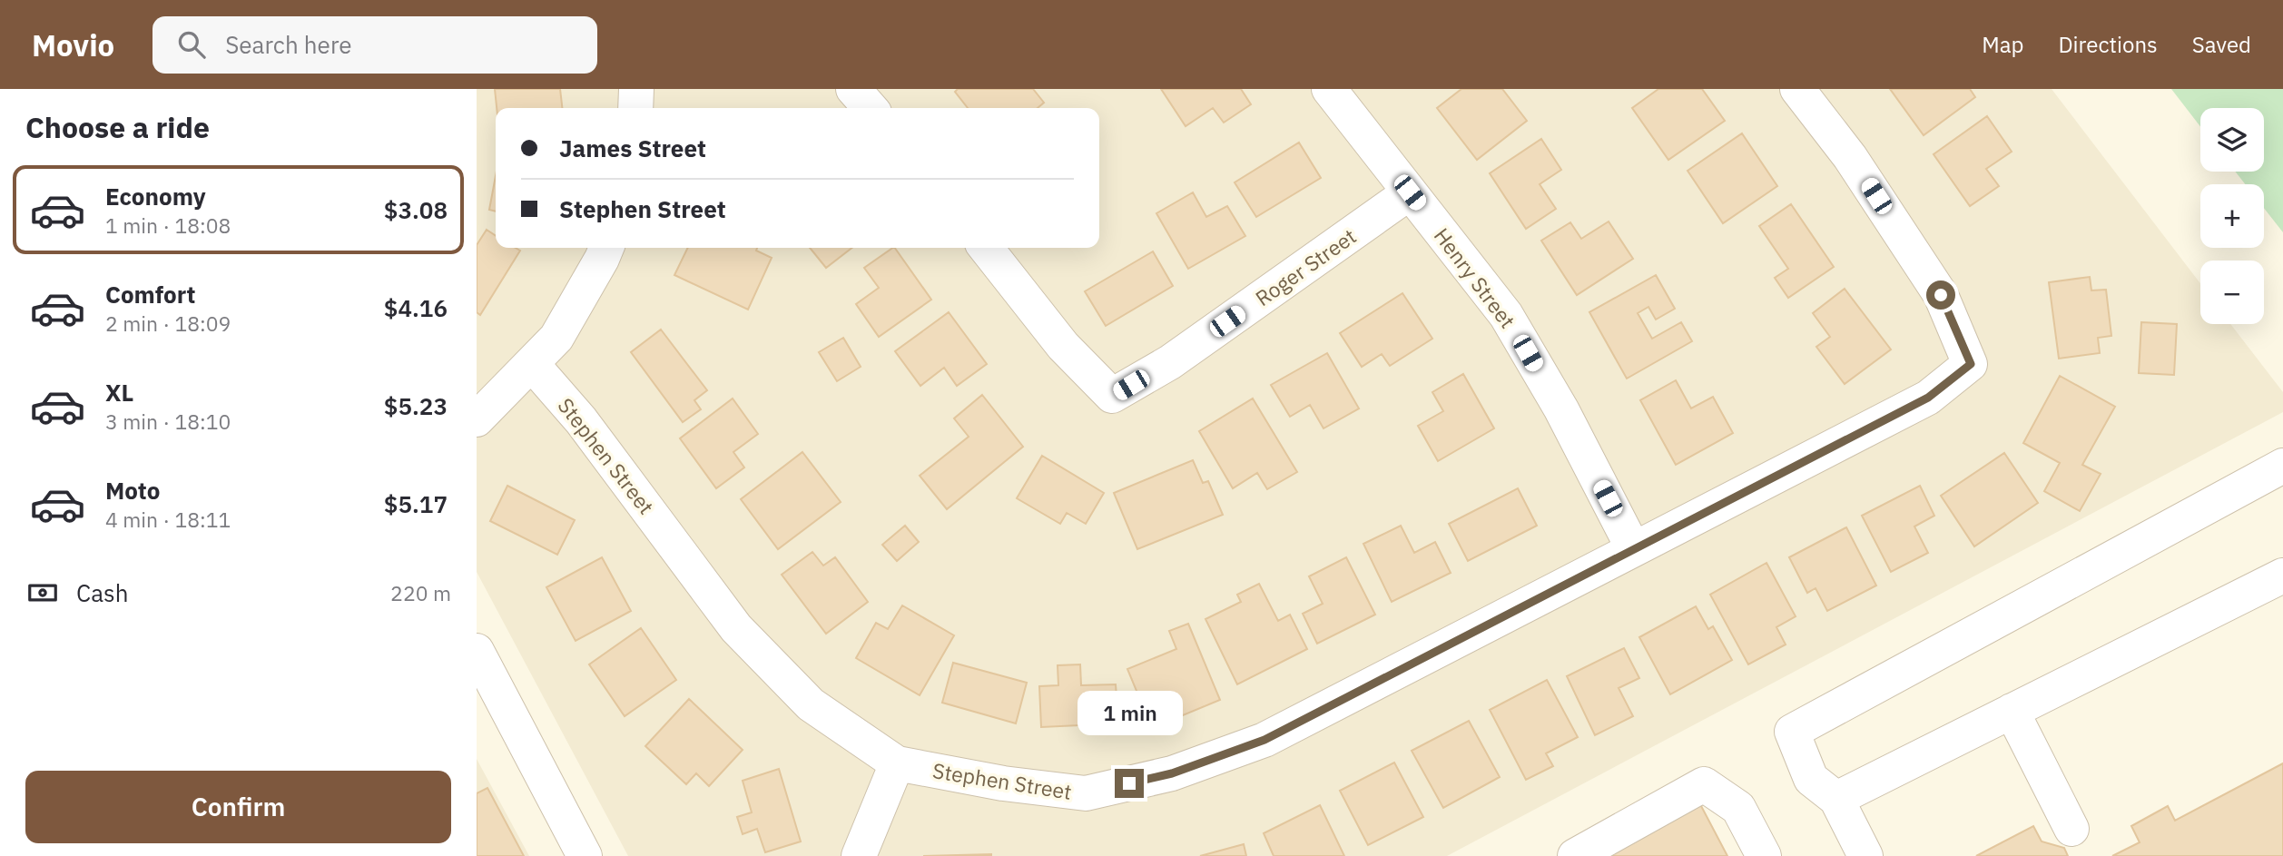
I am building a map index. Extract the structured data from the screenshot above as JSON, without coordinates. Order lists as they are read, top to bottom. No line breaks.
{"streets":{"street":["Roger Street","Henry Street","Stephen Street"]},"crossings":[["Roger Street","Henry Street"],["Henry Street","Stephen Street"]],"page":{"header":"Movio","search":"Search here","nav":["Map","Directions","Saved"],"heading":"Choose a ride","map_buttons":["+","−"],"banner":["James Street","Stephen Street"],"list":[{"name":"Economy","note":"1 min · 18:08","value":"$3.08"},{"name":"Comfort","note":"2 min · 18:09","value":"$4.16"},{"name":"XL","note":"3 min · 18:10","value":"$5.23"},{"name":"Moto","note":"4 min · 18:11","value":"$5.17"}],"pay":["Cash","220 m"],"bubble":"1 min","buttons":"Confirm"}}
